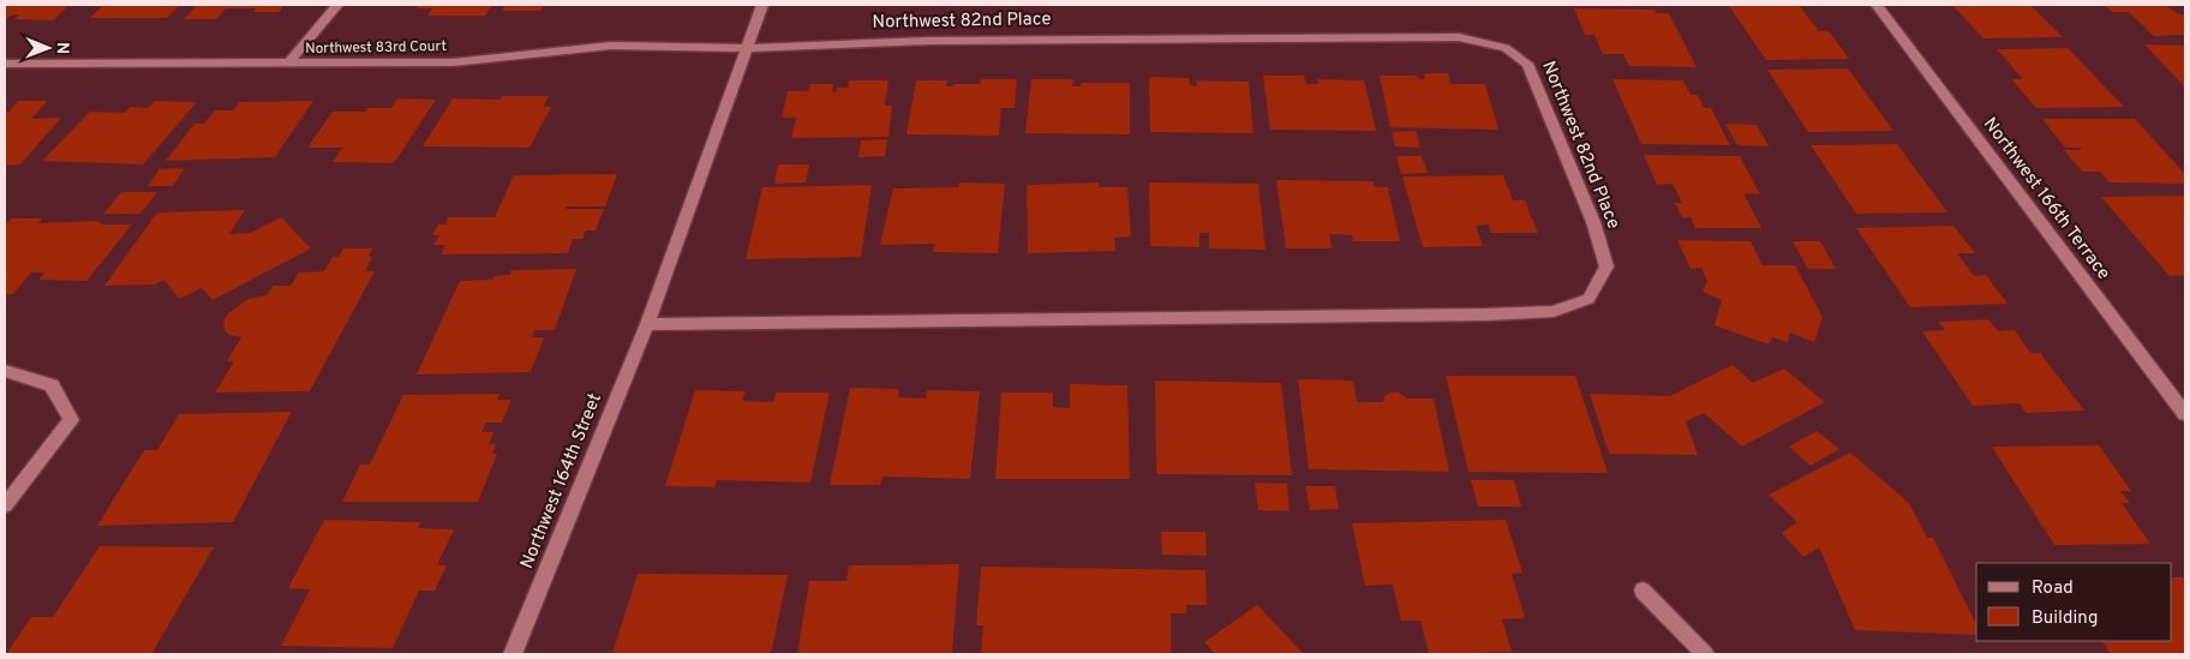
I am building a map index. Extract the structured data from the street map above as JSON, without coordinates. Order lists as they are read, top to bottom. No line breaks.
{"streets":{"street":["Northwest 82nd Place","Northwest 83rd Court","Northwest 166th Terrace","Northwest 164th Street"]},"crossings":[["Northwest 82nd Place","Northwest 83rd Court"],["Northwest 82nd Place","Northwest 164th Street"]],"legend":["Road","Building"],"north":"right"}
